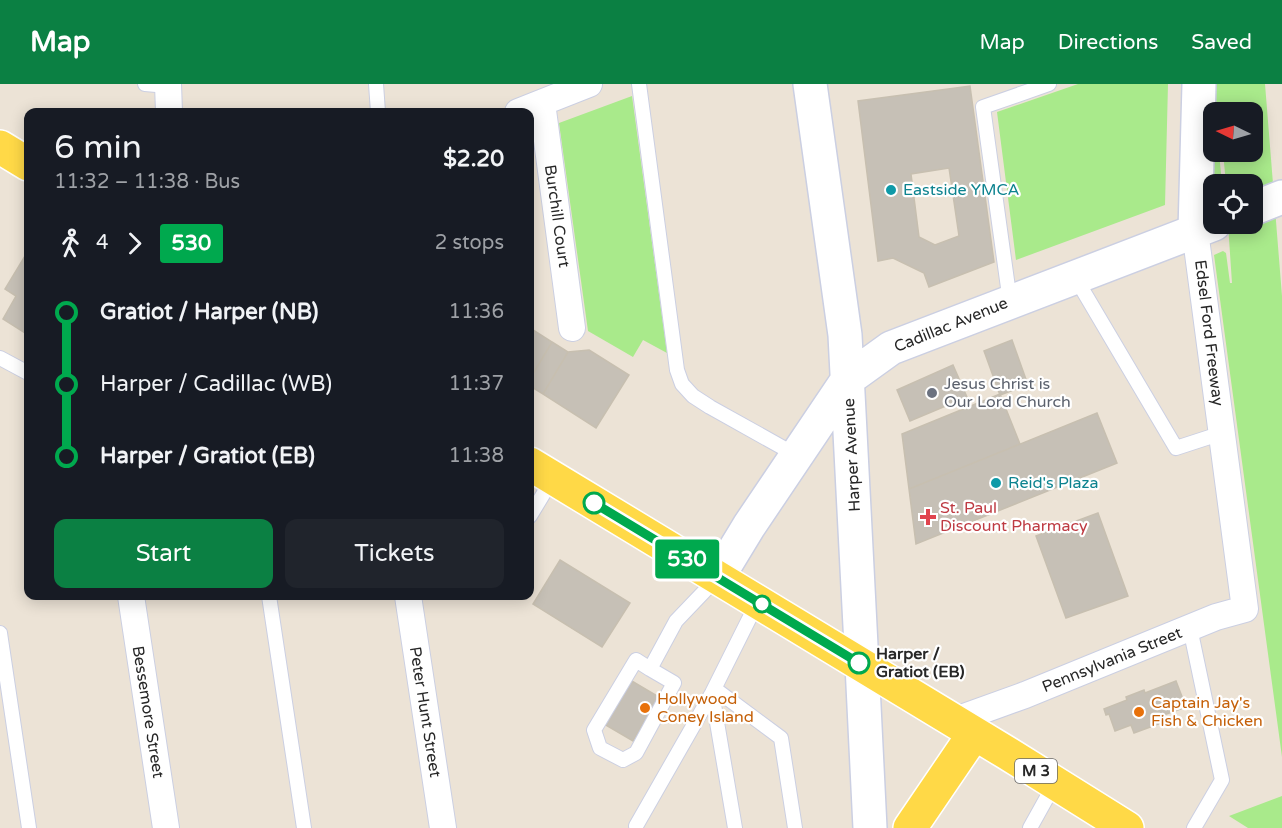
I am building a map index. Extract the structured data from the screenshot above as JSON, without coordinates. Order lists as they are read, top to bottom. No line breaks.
{"streets":{"main road":["Cadillac Avenue","Edsel Ford Freeway","Harper Avenue","M 3"],"street":["Burchill Court","Pennsylvania Street","Bessemore Street","Peter Hunt Street"]},"crossings":[["Cadillac Avenue","Harper Avenue"],["Cadillac Avenue","M 3"],["Edsel Ford Freeway","Pennsylvania Street"],["Harper Avenue","M 3"],["Pennsylvania Street","M 3"]],"places":{"other":["Eastside YMCA","Jesus Christ is Our Lord Church","Reid's Plaza","Harper / Gratiot (EB)","Hollywood Coney Island","Captain Jay's Fish & Chicken"],"health":["St. Paul Discount Pharmacy"]},"lines":["bus line 530"],"north":"left","page":{"header":"Map","nav":["Map","Directions","Saved"],"on_map":"530","heading":["6 min","11:32 – 11:38 · Bus","$2.20"],"legs":["4","530","2 stops"],"list":[{"name":"Gratiot / Harper (NB)","value":"11:36"},{"name":"Harper / Cadillac (WB)","value":"11:37"},{"name":"Harper / Gratiot (EB)","value":"11:38"}],"buttons":["Start","Tickets"]}}
